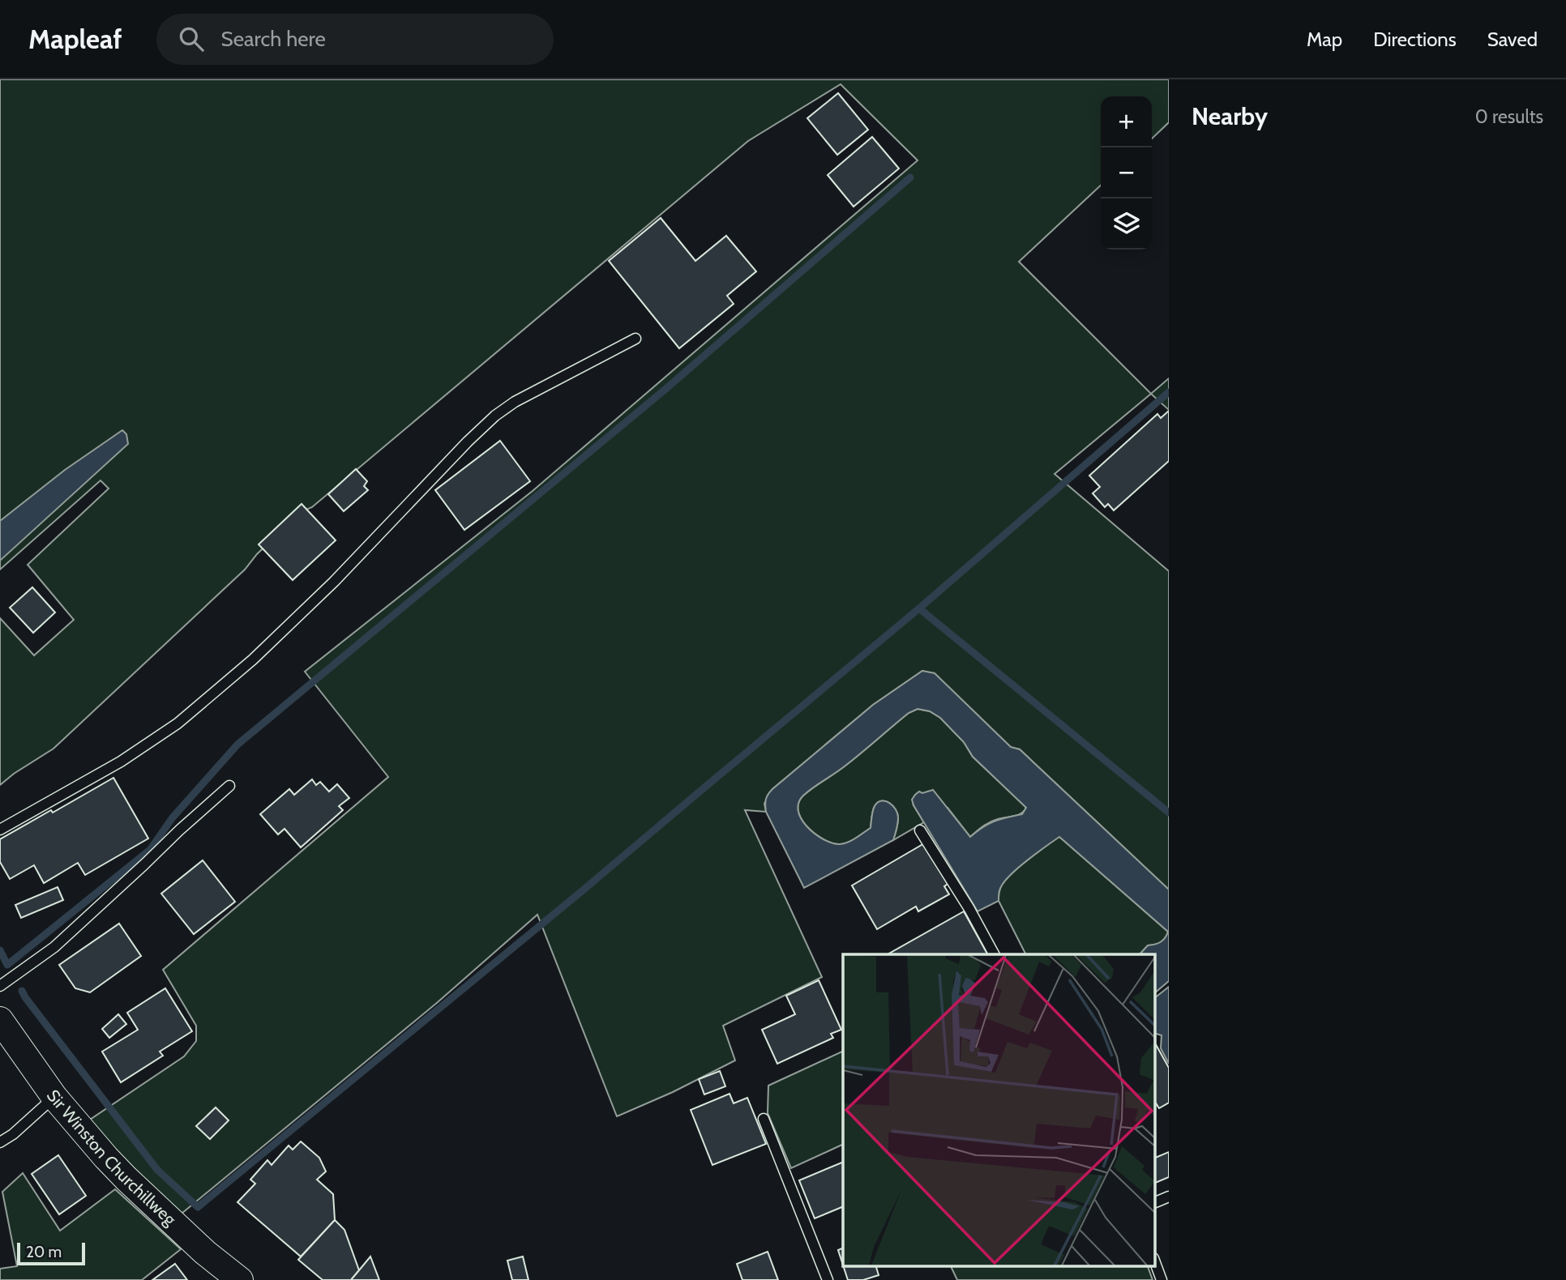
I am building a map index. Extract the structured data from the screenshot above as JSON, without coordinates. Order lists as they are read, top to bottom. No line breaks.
{"streets":{"street":["Sir Winston Churchillweg"]},"scale_bar":"20 m","page":{"header":"Mapleaf","search":"Search here","nav":["Map","Directions","Saved"],"heading":["Nearby","0 results"],"map_buttons":["+","−"],"scale":"20 m"}}
